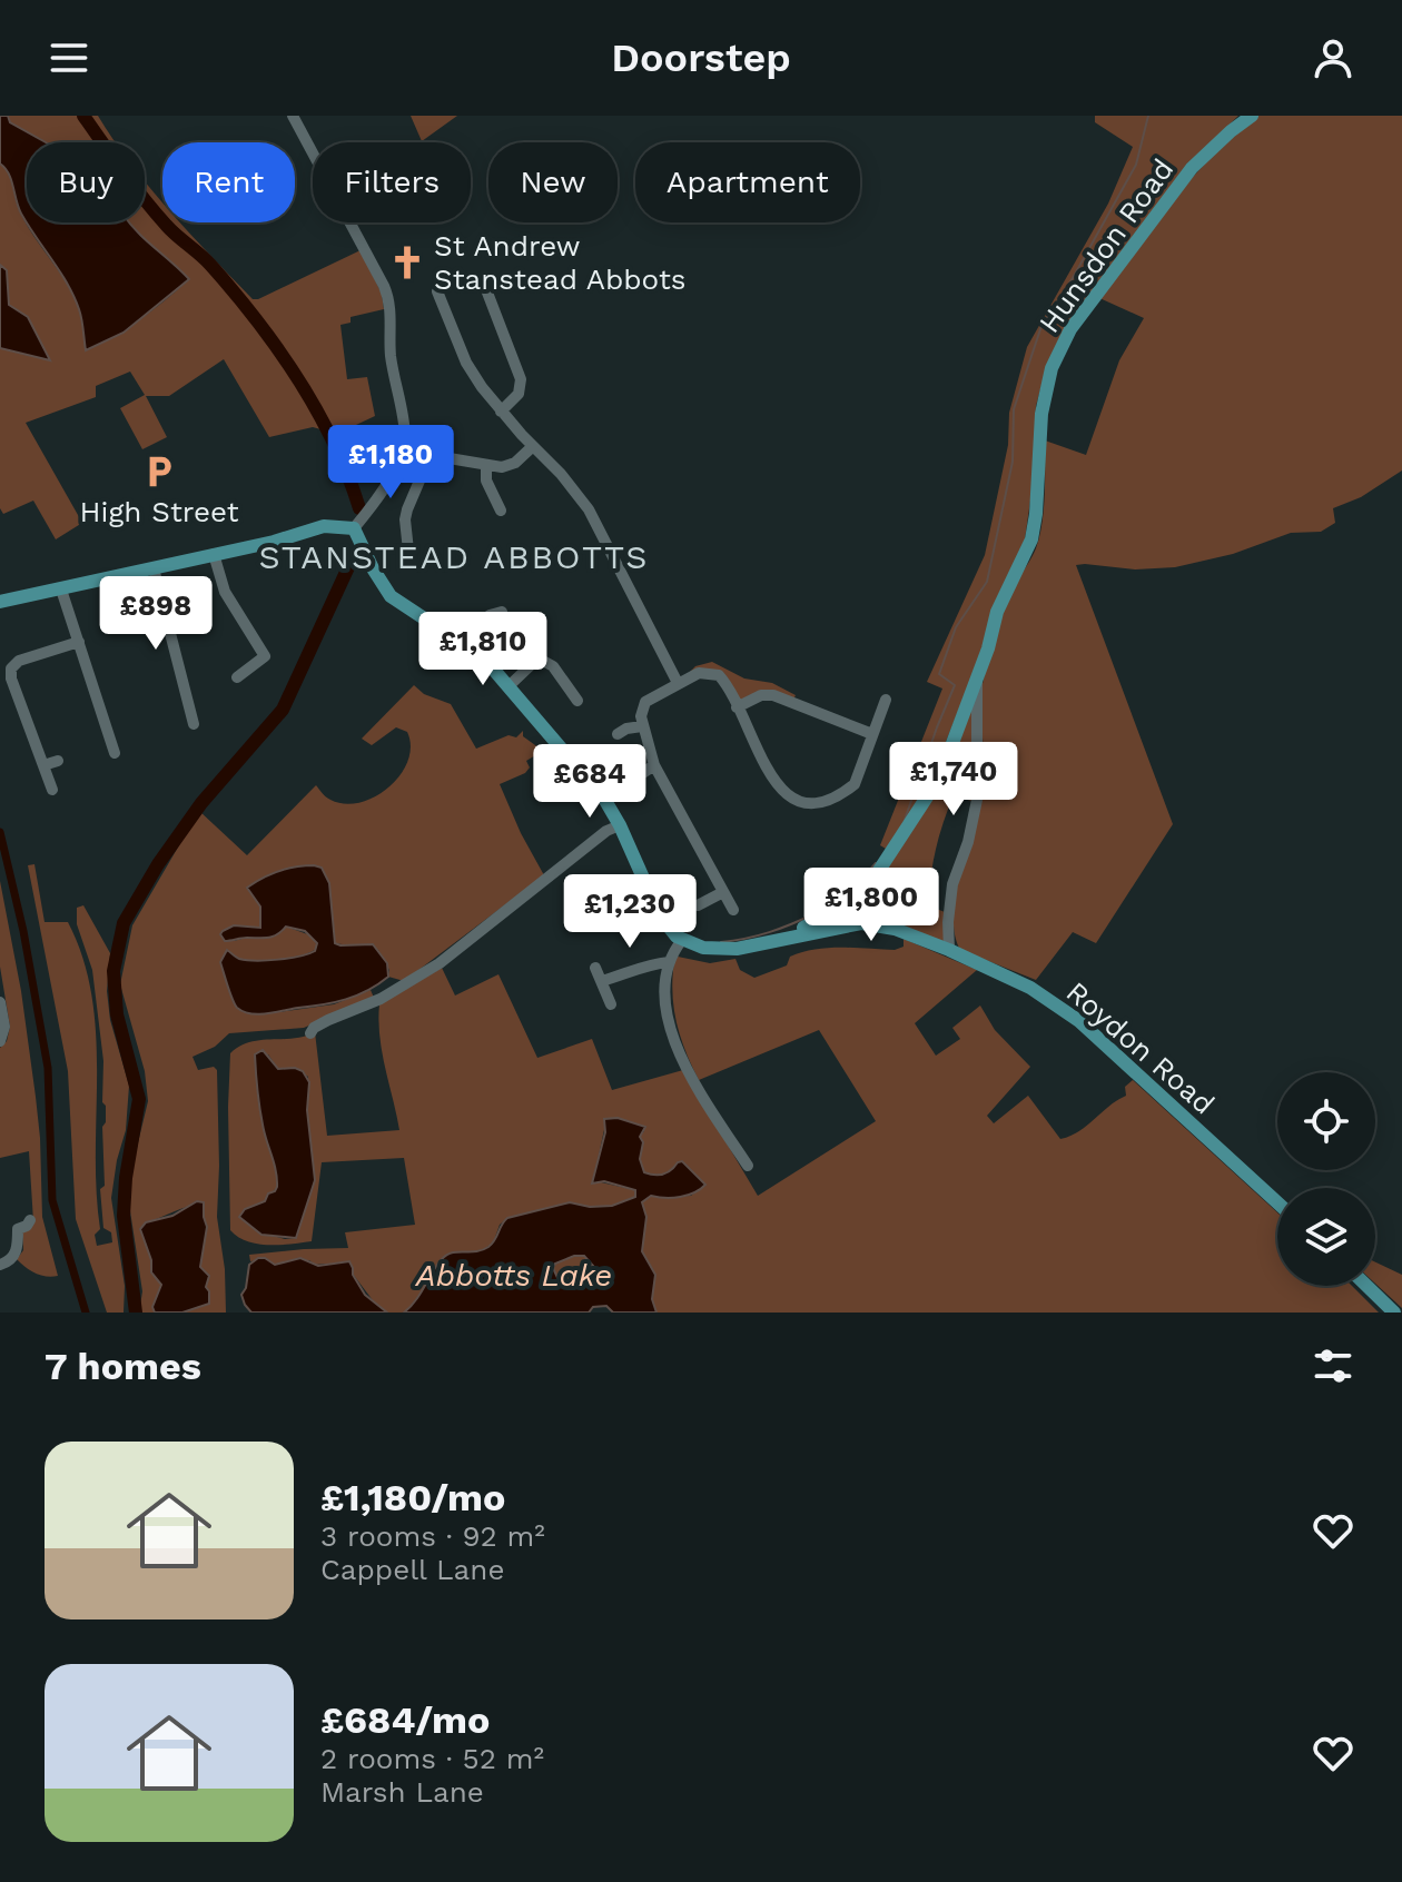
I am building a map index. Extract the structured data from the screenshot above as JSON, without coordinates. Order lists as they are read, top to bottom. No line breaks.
{"streets":{"main road":["Hunsdon Road","Roydon Road"]},"crossings":[["Hunsdon Road","Roydon Road"]],"districts":["STANSTEAD ABBOTTS"],"water":["Abbotts Lake"],"places":{"church":["St Andrew Stanstead Abbots"],"parking":["High Street"]},"page":{"header":"Doorstep","chip":["Buy","Rent","Filters","New","Apartment"],"price":["£1,180","£898","£1,810","£1,740","£684","£1,800","£1,230"],"heading":"7 homes","list":[{"name":"£1,180/mo","note":"3 rooms · 92 m² · Cappell Lane"},{"name":"£684/mo","note":"2 rooms · 52 m² · Marsh Lane"}]}}
